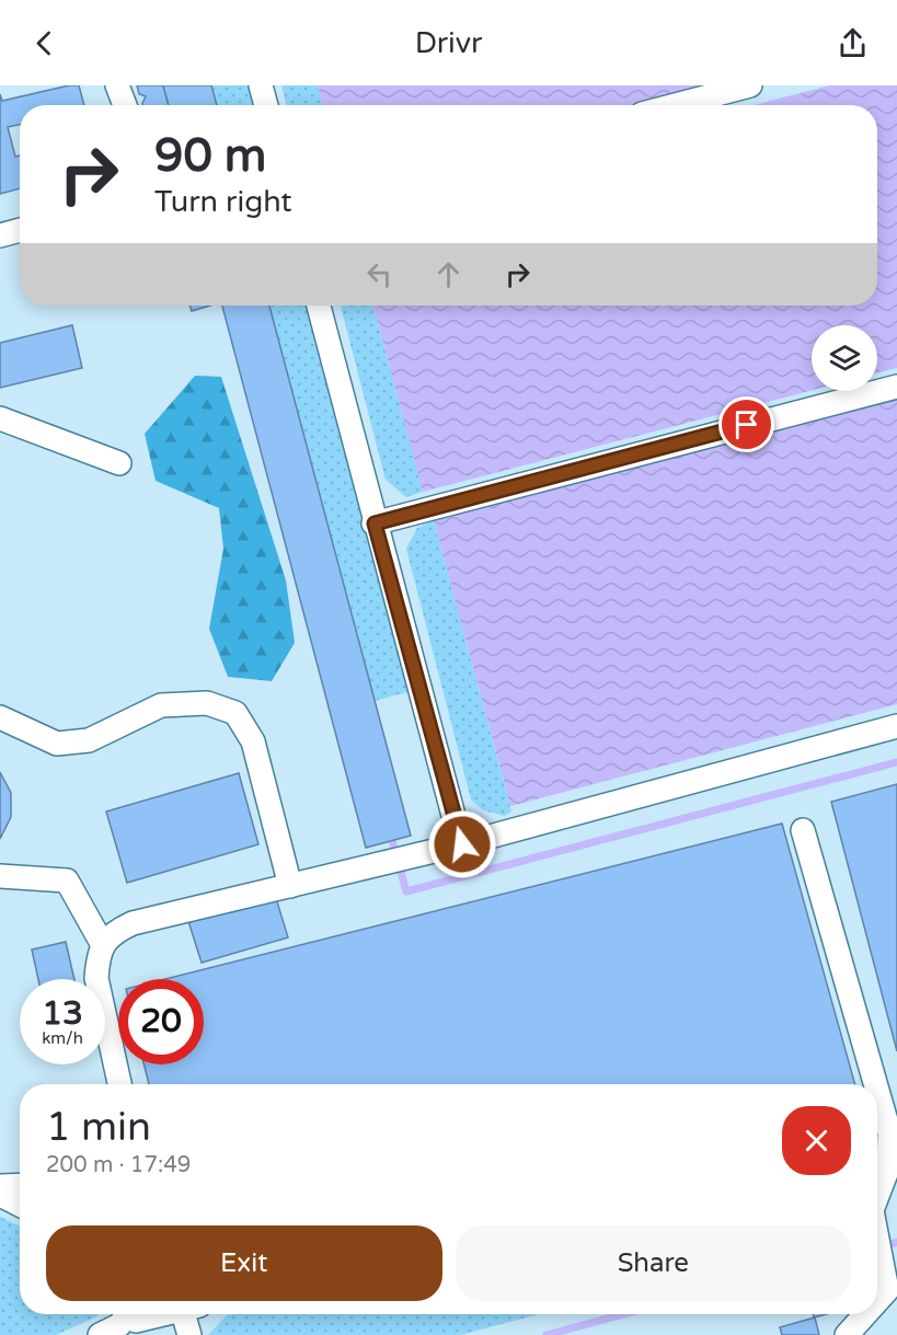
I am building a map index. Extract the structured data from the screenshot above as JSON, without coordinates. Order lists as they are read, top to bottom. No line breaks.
{"page":{"header":"Drivr","turn":["90 m","Turn right"],"speed":"13 km/h","limit":"20","heading":["1 min","200 m · 17:49"],"buttons":["Exit","Share"]}}
